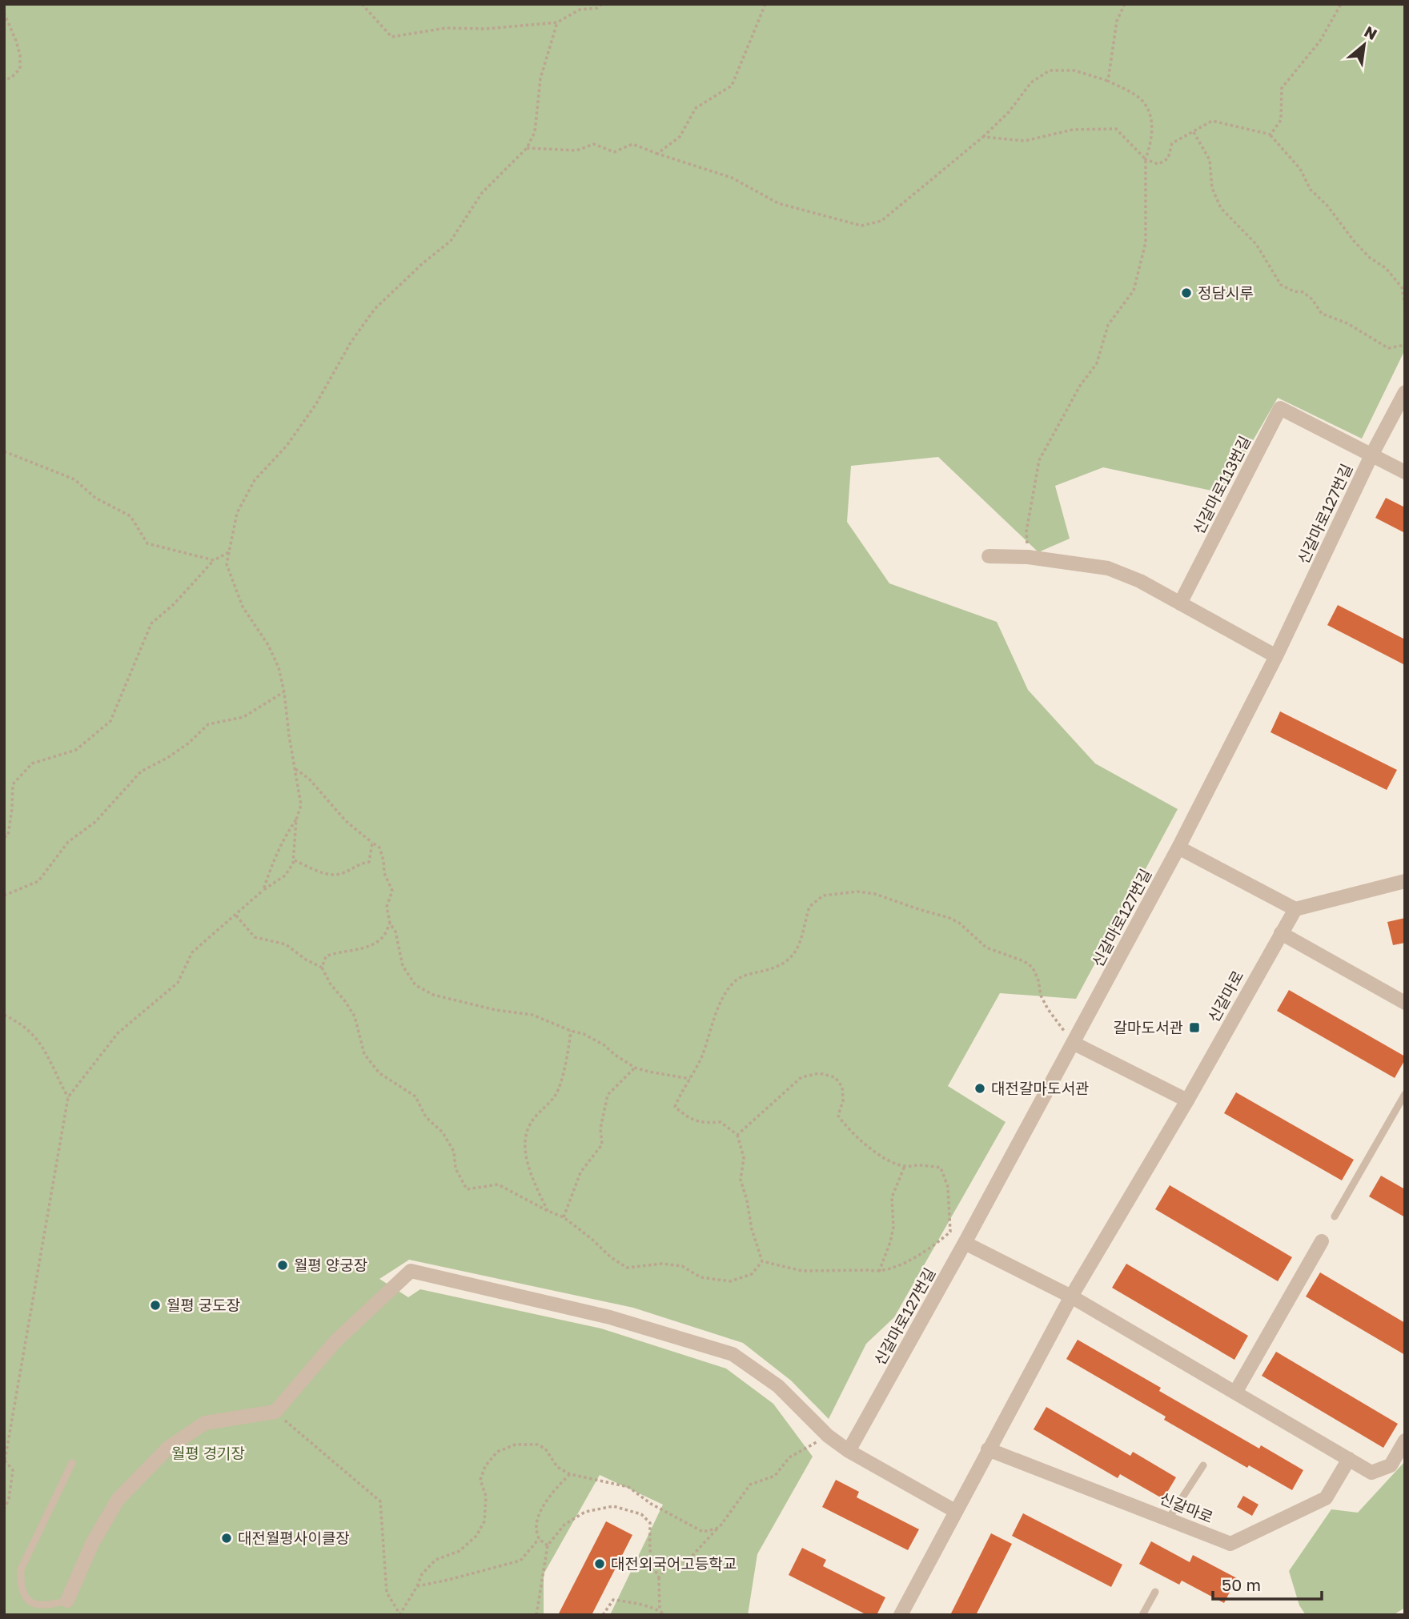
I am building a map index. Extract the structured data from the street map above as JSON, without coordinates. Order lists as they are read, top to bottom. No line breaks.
{"streets":{"street":["신갈마로113번길","신갈마로127번길","신갈마로"]},"crossings":[["신갈마로113번길","신갈마로127번길"]],"parks":["월평 경기장"],"places":{"other":["정담시루","대전갈마도서관","월평 양궁장","월평 궁도장","대전월평사이클장","대전외국어고등학교"],"transit":["갈마도서관"]},"scale_bar":"50 m","north":"top right"}
